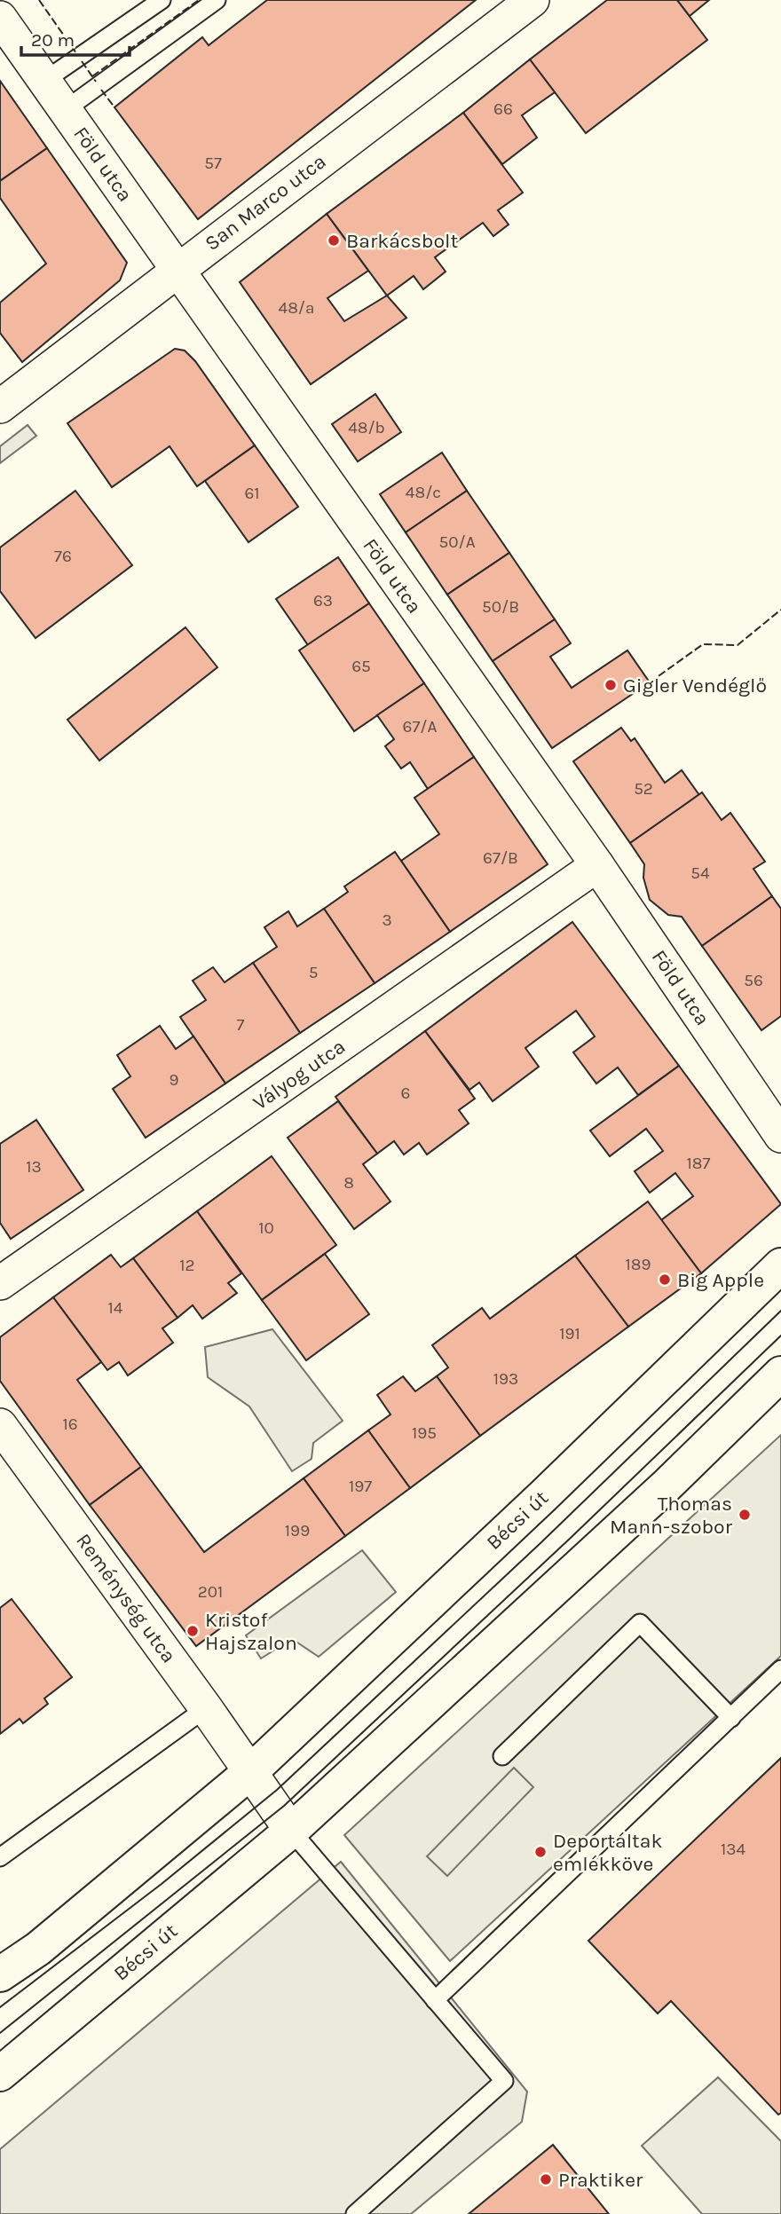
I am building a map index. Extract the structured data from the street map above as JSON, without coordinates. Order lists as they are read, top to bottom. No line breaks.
{"streets":{"main road":["Bécsi út"],"street":["Föld utca","San Marco utca","Vályog utca","Reménység utca"]},"crossings":[["Föld utca","San Marco utca"],["Föld utca","Vályog utca"],["Bécsi út","Reménység utca"]],"places":["Barkácsbolt","Gigler Vendéglő","Big Apple","Thomas Mann-szobor","Kristof Hajszalon","Deportáltak emlékköve","Praktiker"],"house_numbers":["66","57","48/a","48/b","48/c","61","50/A","76","63","50/B","65","67/A","52","67/B","54","3","5","56","7","9","6","187","13","8","10","189","12","14","191","193","16","195","197","199","201","134"],"scale_bar":"20 m"}
